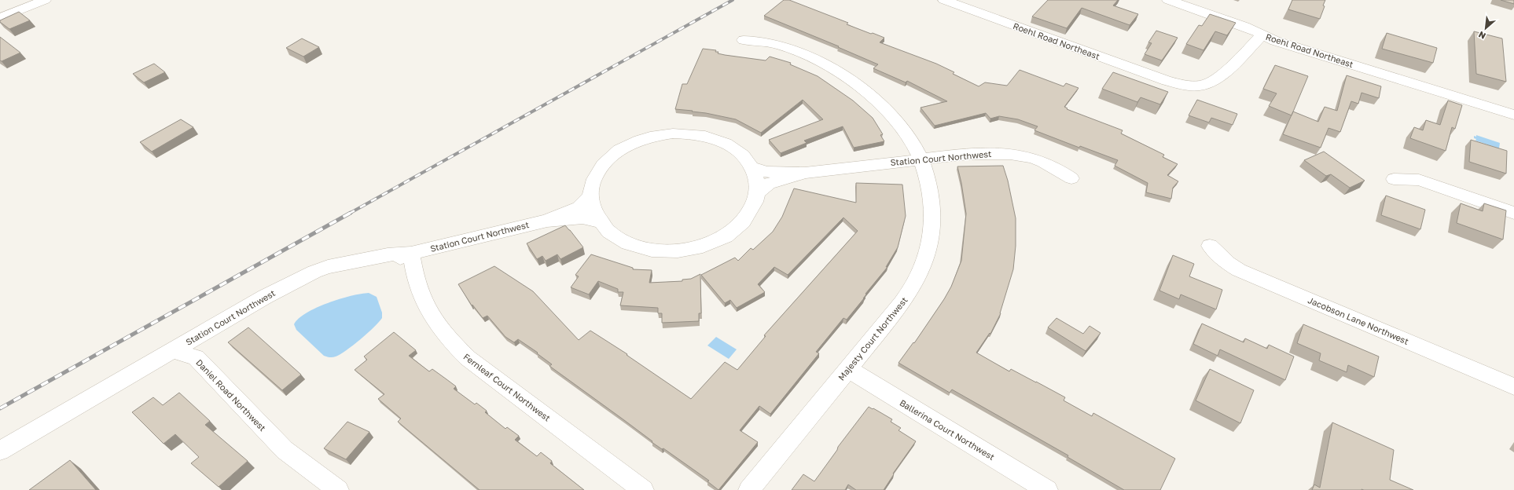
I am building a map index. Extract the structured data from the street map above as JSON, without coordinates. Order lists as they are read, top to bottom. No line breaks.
{"streets":{"street":["Roehl Road Northeast","Station Court Northwest","Jacobson Lane Northwest","Majesty Court Northwest","Fernleaf Court Northwest","Daniel Road Northwest","Ballerina Court Northwest"]},"crossings":[["Station Court Northwest","Majesty Court Northwest"],["Station Court Northwest","Fernleaf Court Northwest"],["Station Court Northwest","Daniel Road Northwest"],["Majesty Court Northwest","Ballerina Court Northwest"]],"north":"bottom left"}
